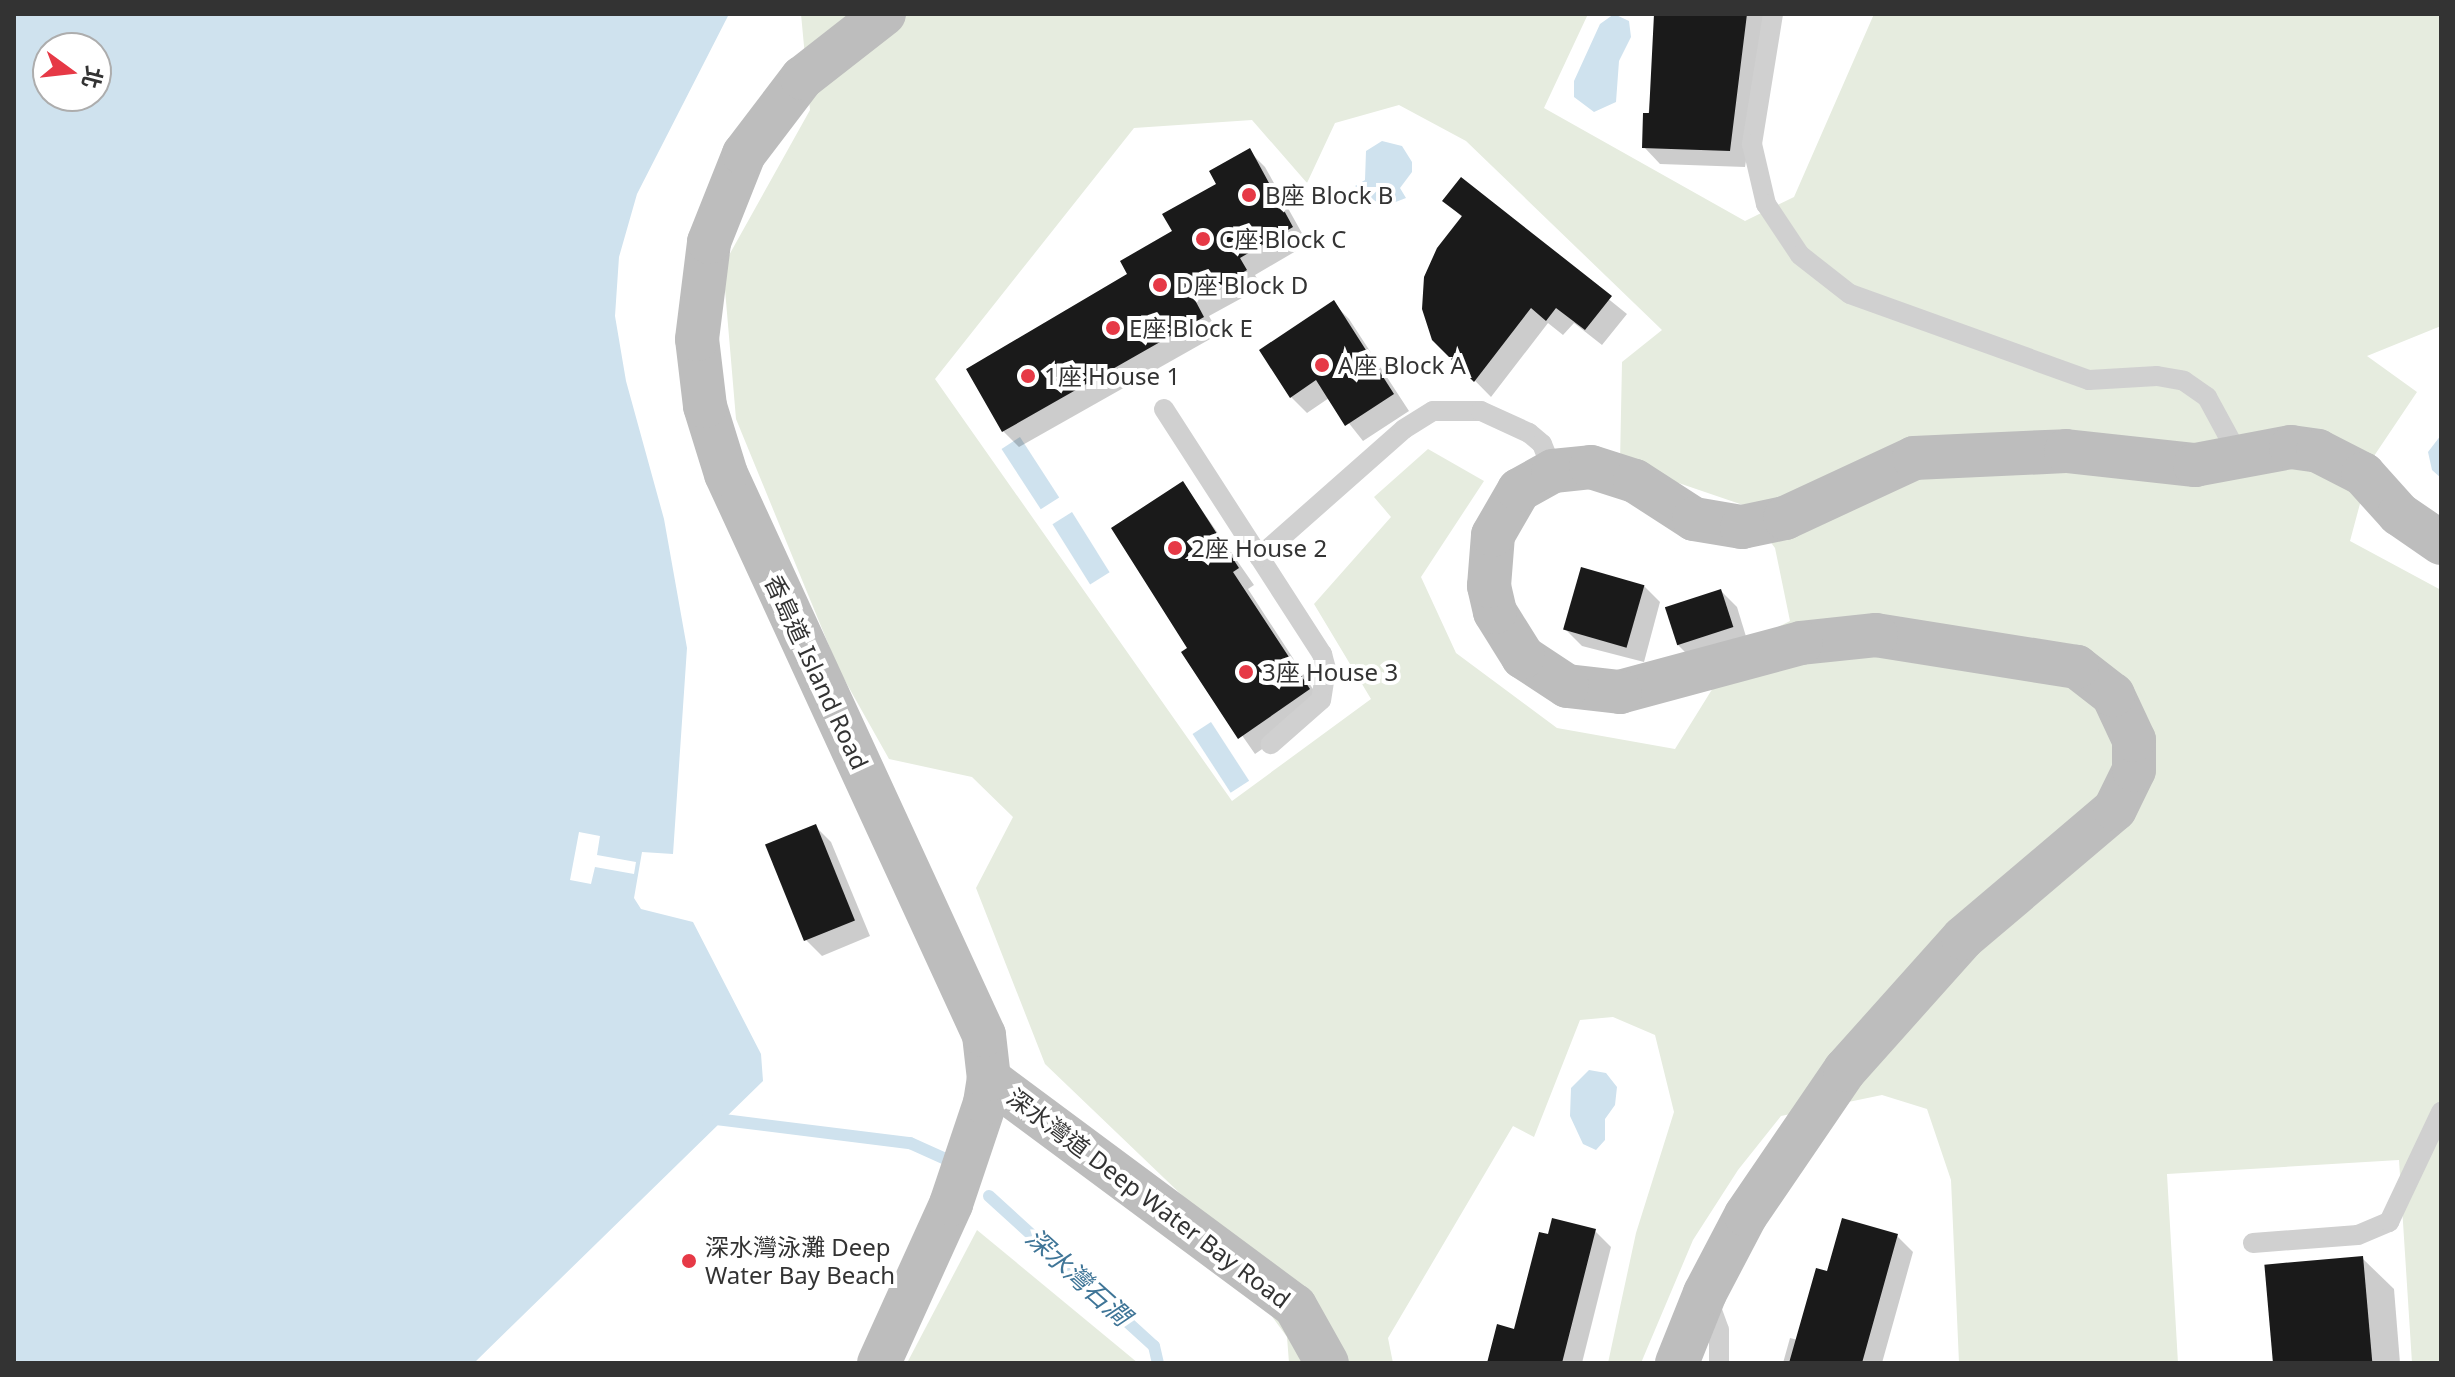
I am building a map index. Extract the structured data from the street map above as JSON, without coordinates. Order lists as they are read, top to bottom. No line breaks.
{"streets":{"street":["香島道 Island Road","深水灣道 Deep Water Bay Road"]},"crossings":[["香島道 Island Road","深水灣道 Deep Water Bay Road"]],"water":["深水灣石澗"],"places":["B座 Block B","C座 Block C","D座 Block D","E座 Block E","A座 Block A","1座 House 1","2座 House 2","3座 House 3","深水灣泳灘 Deep Water Bay Beach"],"north":"right"}
